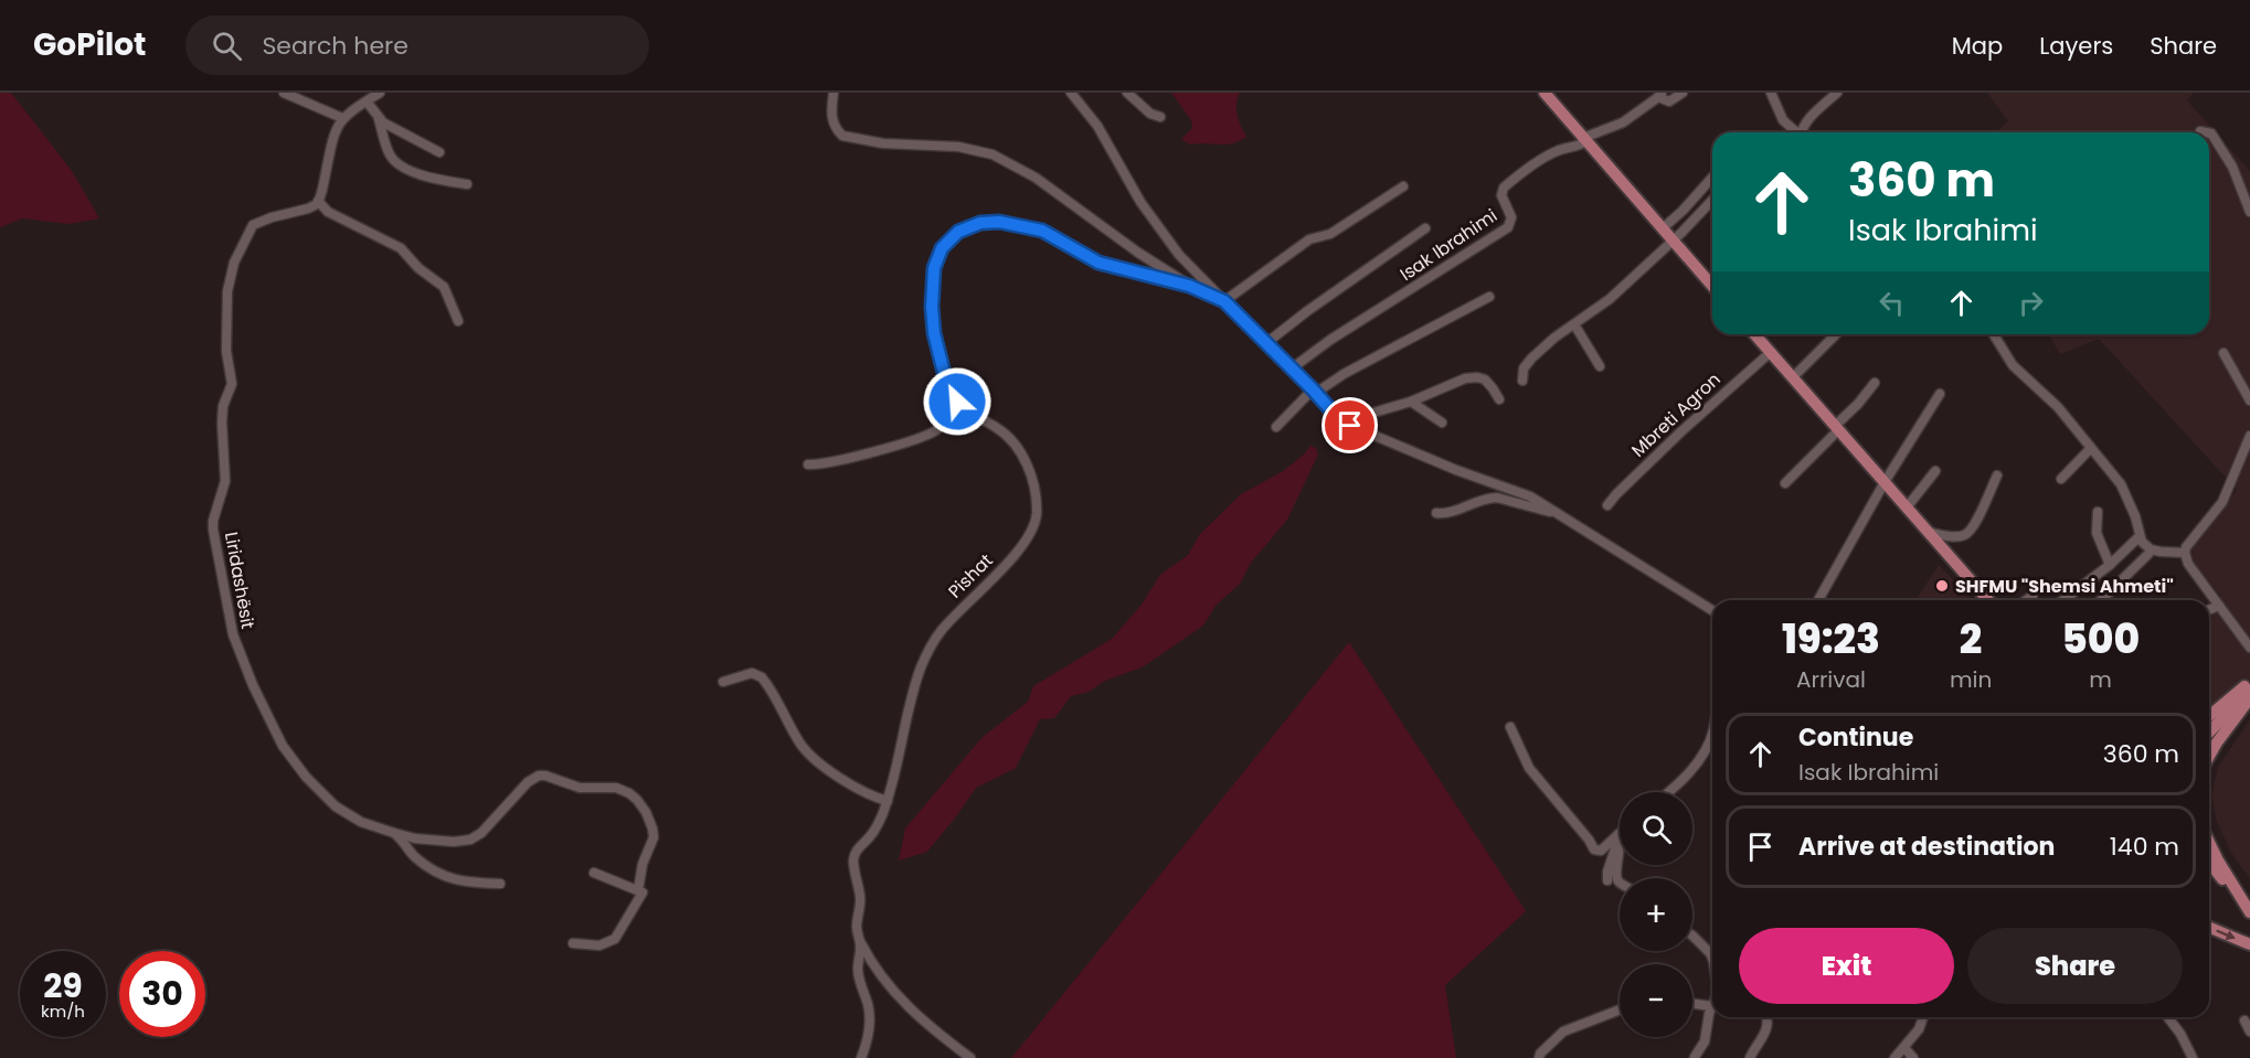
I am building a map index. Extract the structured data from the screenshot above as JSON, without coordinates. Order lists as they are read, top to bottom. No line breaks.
{"streets":{"street":["Isak Ibrahimi","Mbreti Agron","Pishat","Liridashësit"]},"places":["SHFMU \"Shemsi Ahmeti\""],"page":{"header":"GoPilot","search":"Search here","nav":["Map","Layers","Share"],"turn":["360 m","Isak Ibrahimi"],"eta":["19:23","Arrival","2","min","500","m"],"list":[{"name":"Continue","note":"Isak Ibrahimi","value":"360 m"},{"name":"Arrive at destination","value":"140 m"}],"map_buttons":["+","−"],"buttons":["Exit","Share"],"speed":"29 km/h","limit":"30"}}
